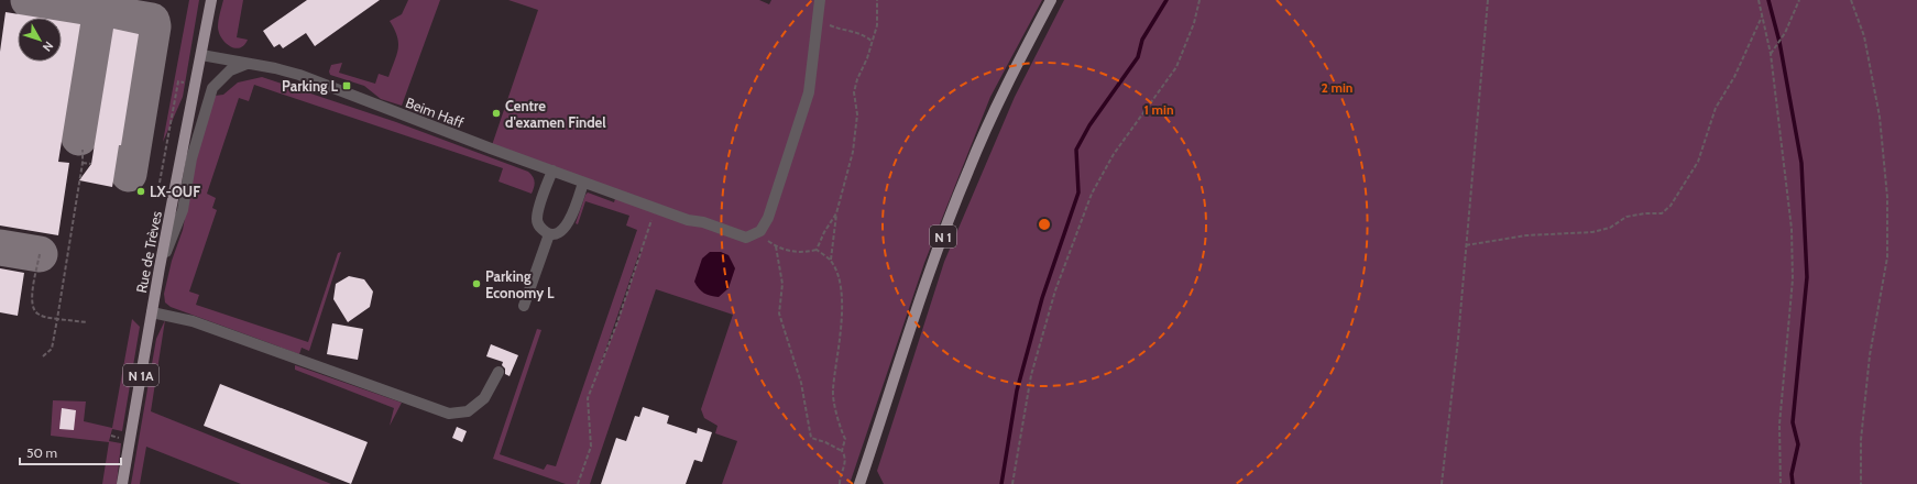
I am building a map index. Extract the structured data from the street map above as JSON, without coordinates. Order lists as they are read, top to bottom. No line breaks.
{"streets":{"main road":["N 1","Rue de Trèves","N 1A"],"street":["Beim Haff"]},"crossings":[["Beim Haff","Rue de Trèves"]],"places":{"transit":["Parking L"],"other":["Centre d'examen Findel","LX-OUF","Parking Economy L"]},"scale_bar":"50 m","north":"bottom right","rings":["2 min","1 min"]}
